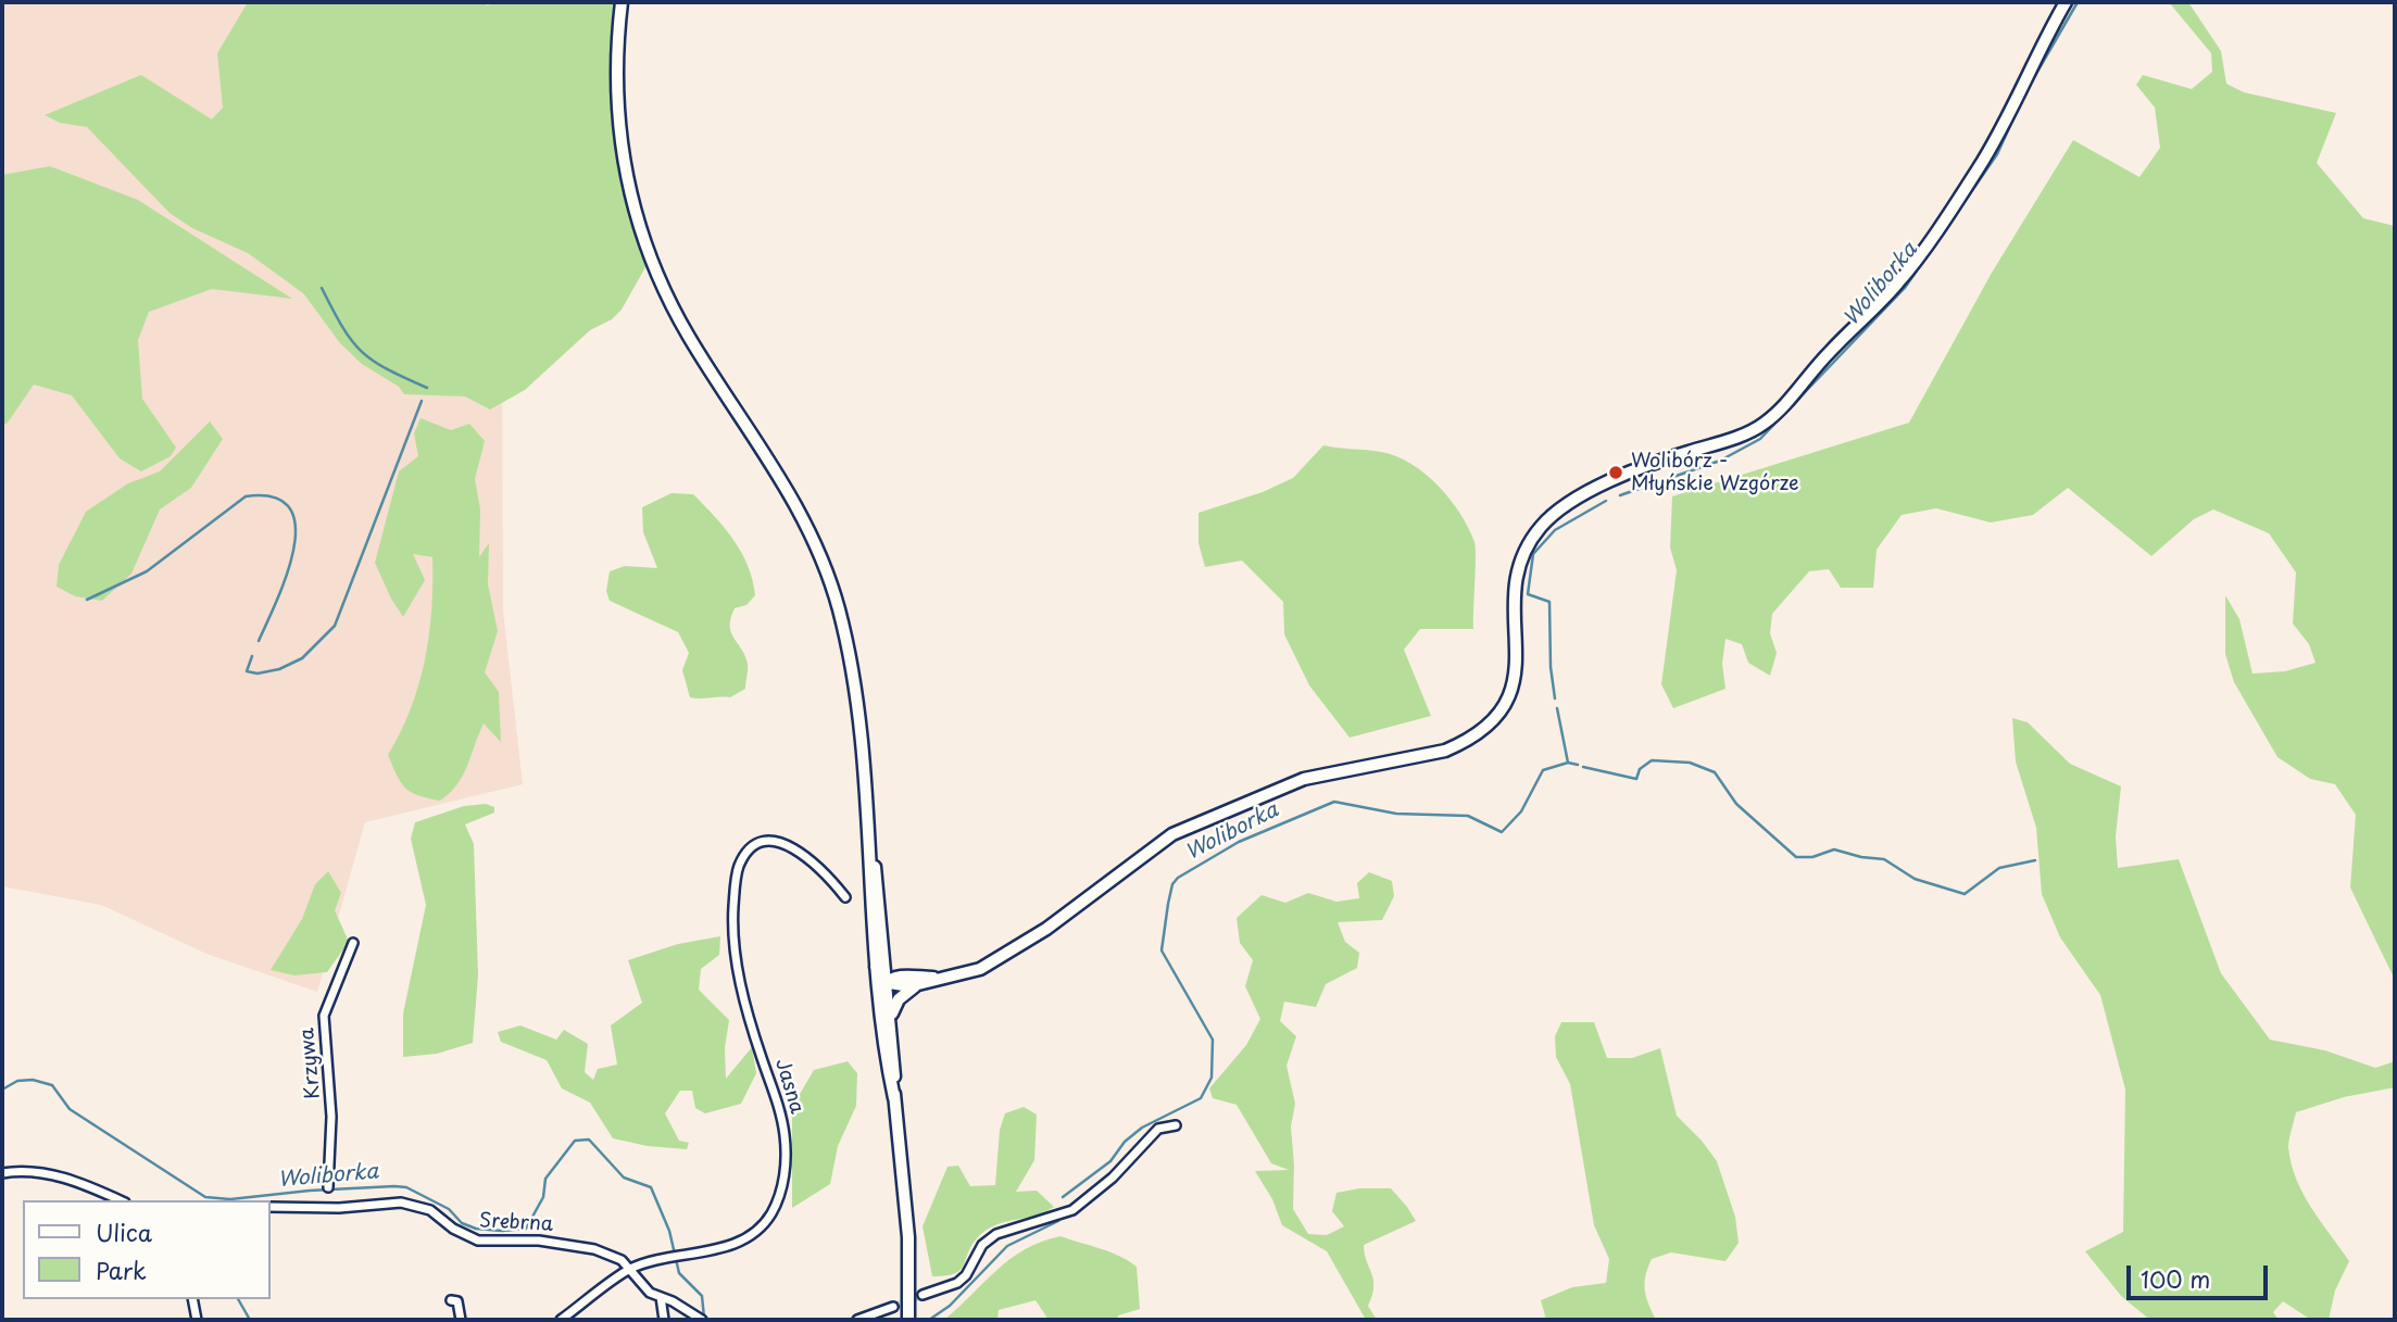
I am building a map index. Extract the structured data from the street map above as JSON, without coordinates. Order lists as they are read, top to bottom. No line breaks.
{"streets":{"street":["Krzywa","Jasna","Srebrna"]},"crossings":[["Jasna","Srebrna"]],"water":["Woliborka"],"places":["Wolibórz - Młyńskie Wzgórze"],"legend":["Ulica","Park"],"scale_bar":"100 m"}
